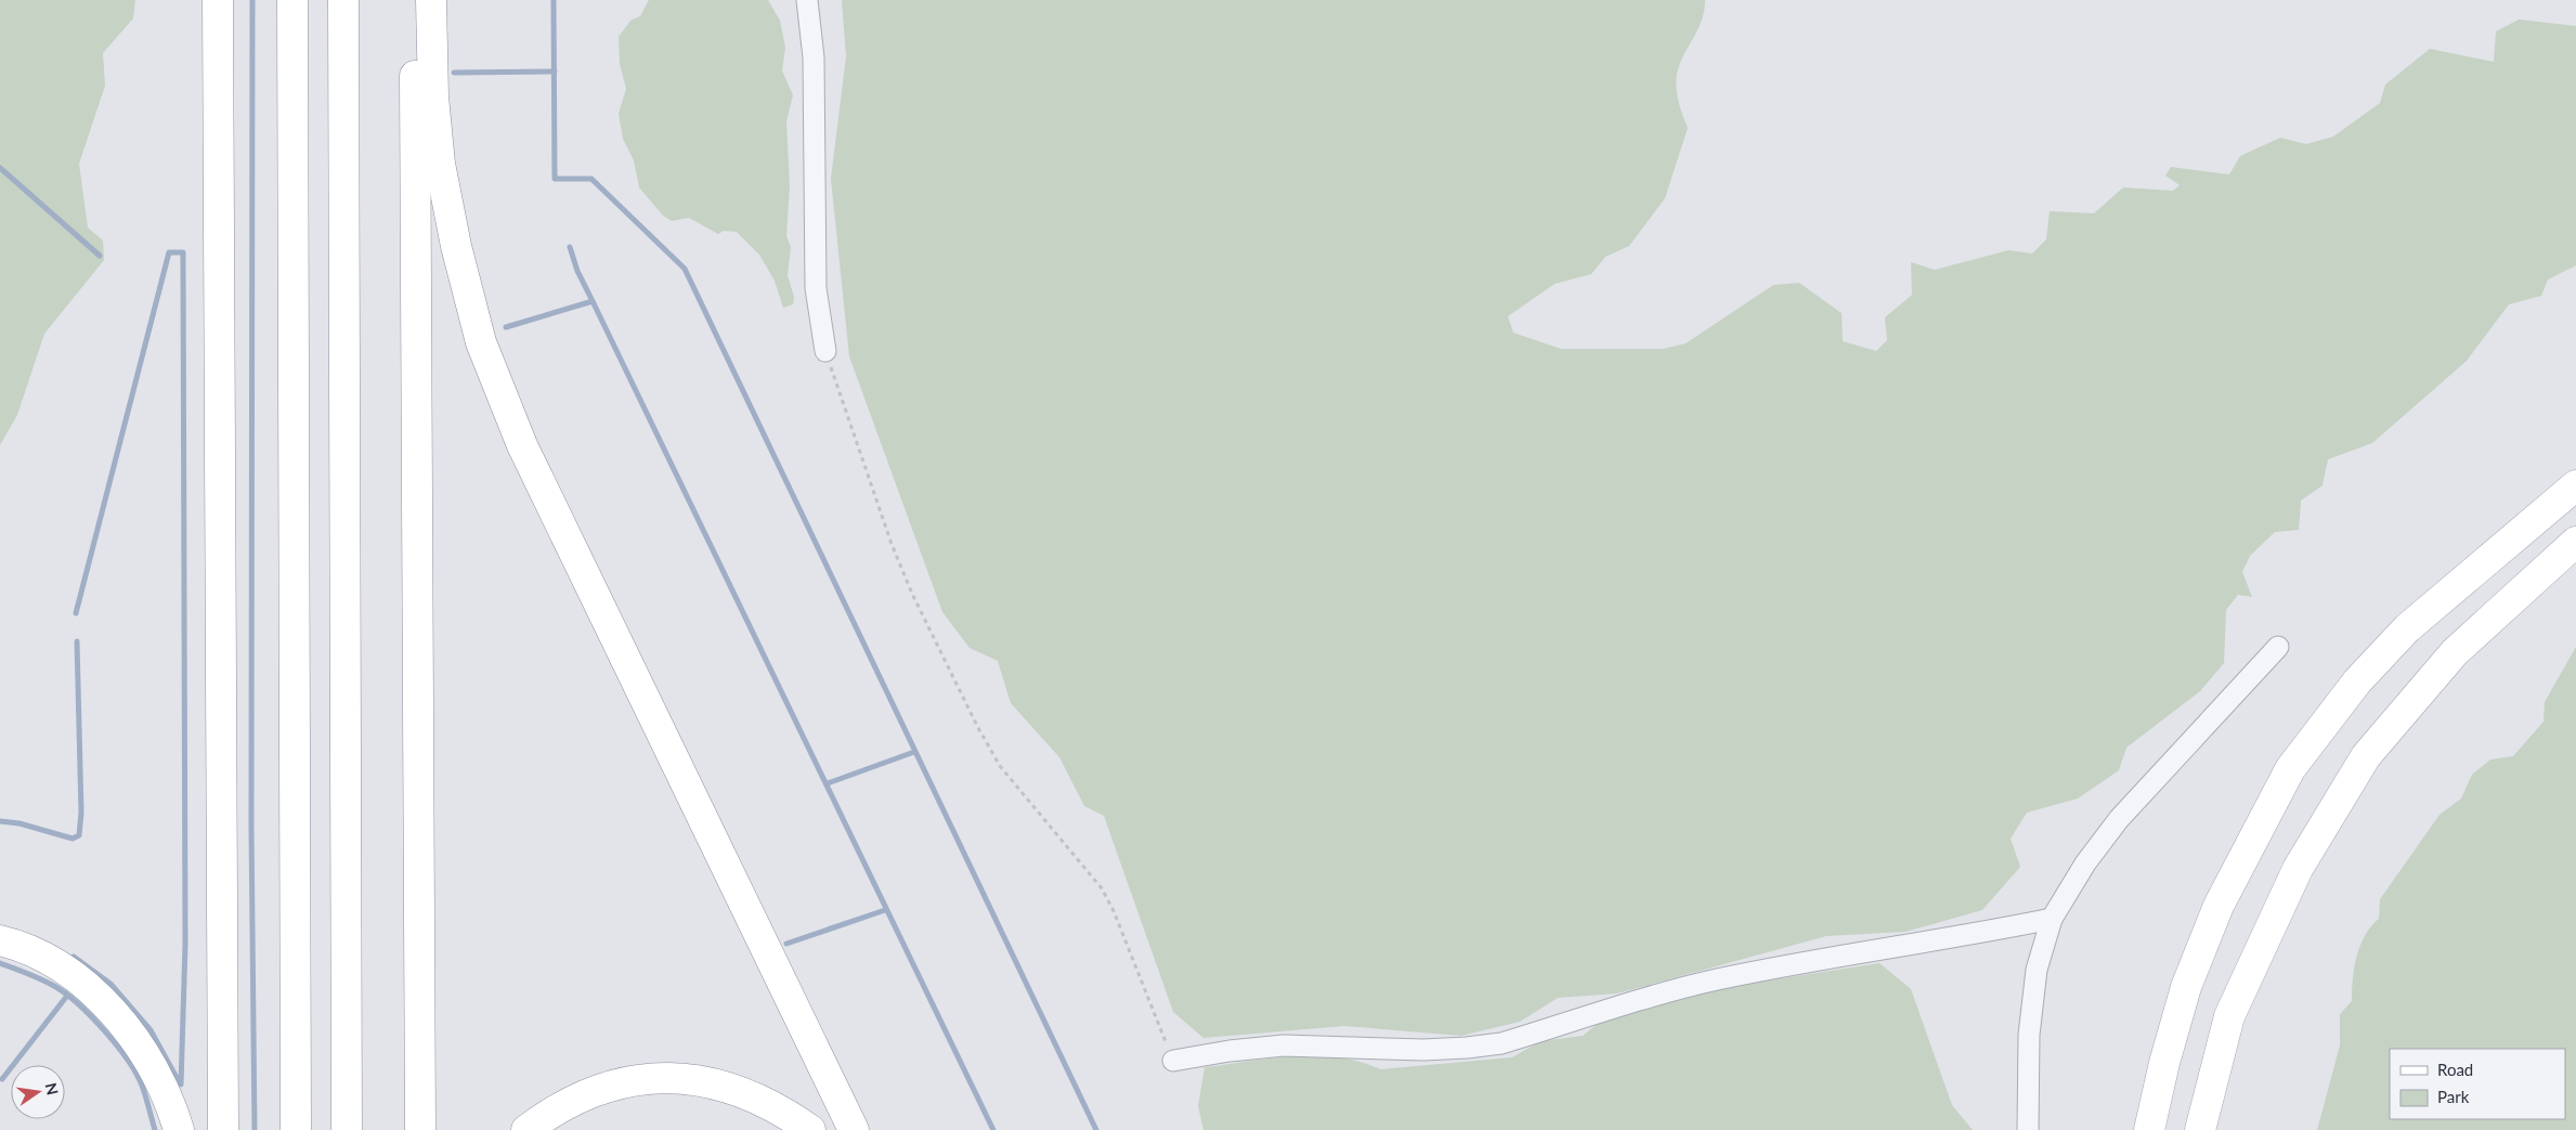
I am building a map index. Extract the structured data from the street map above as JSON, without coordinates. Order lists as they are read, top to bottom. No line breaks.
{"legend":["Road","Park"],"north":"right"}
